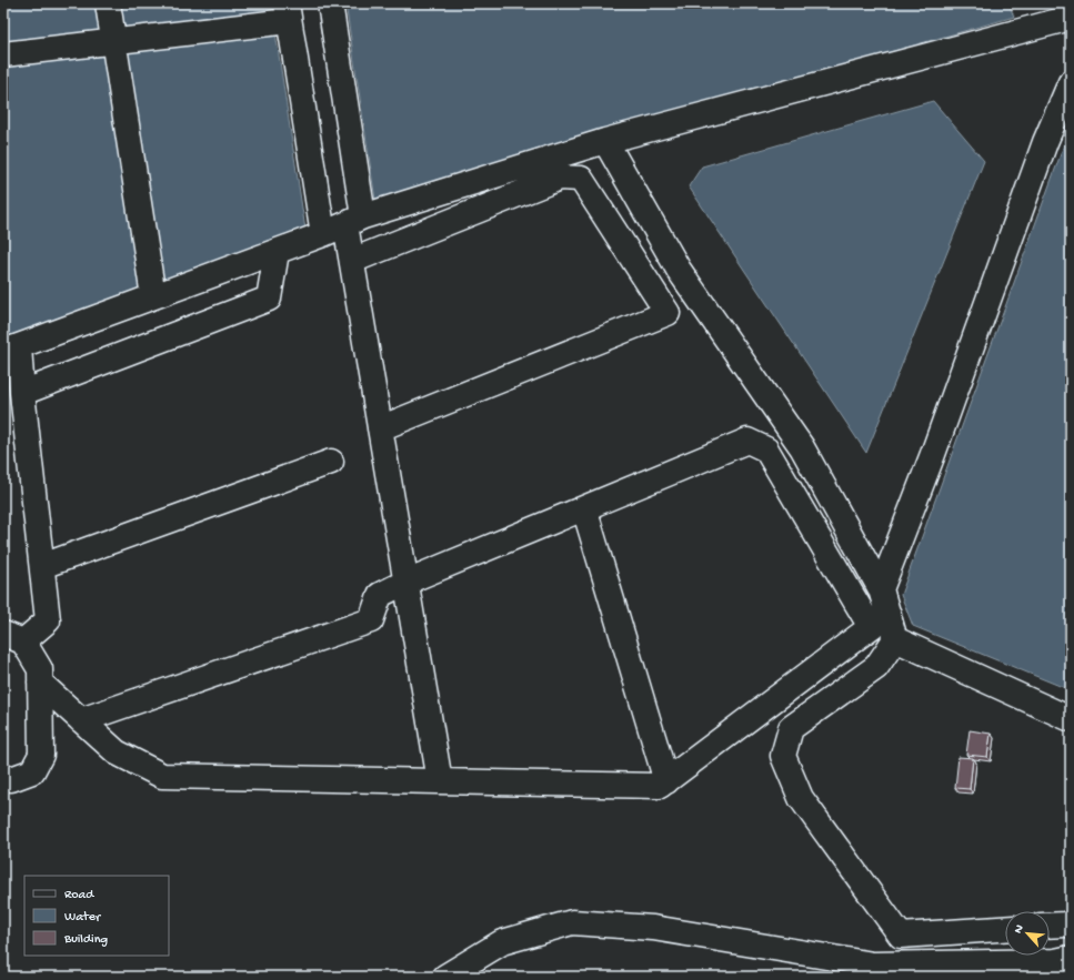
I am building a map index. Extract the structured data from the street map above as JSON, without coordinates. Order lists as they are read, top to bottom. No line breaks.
{"legend":["Road","Water","Building"],"north":"top left"}
